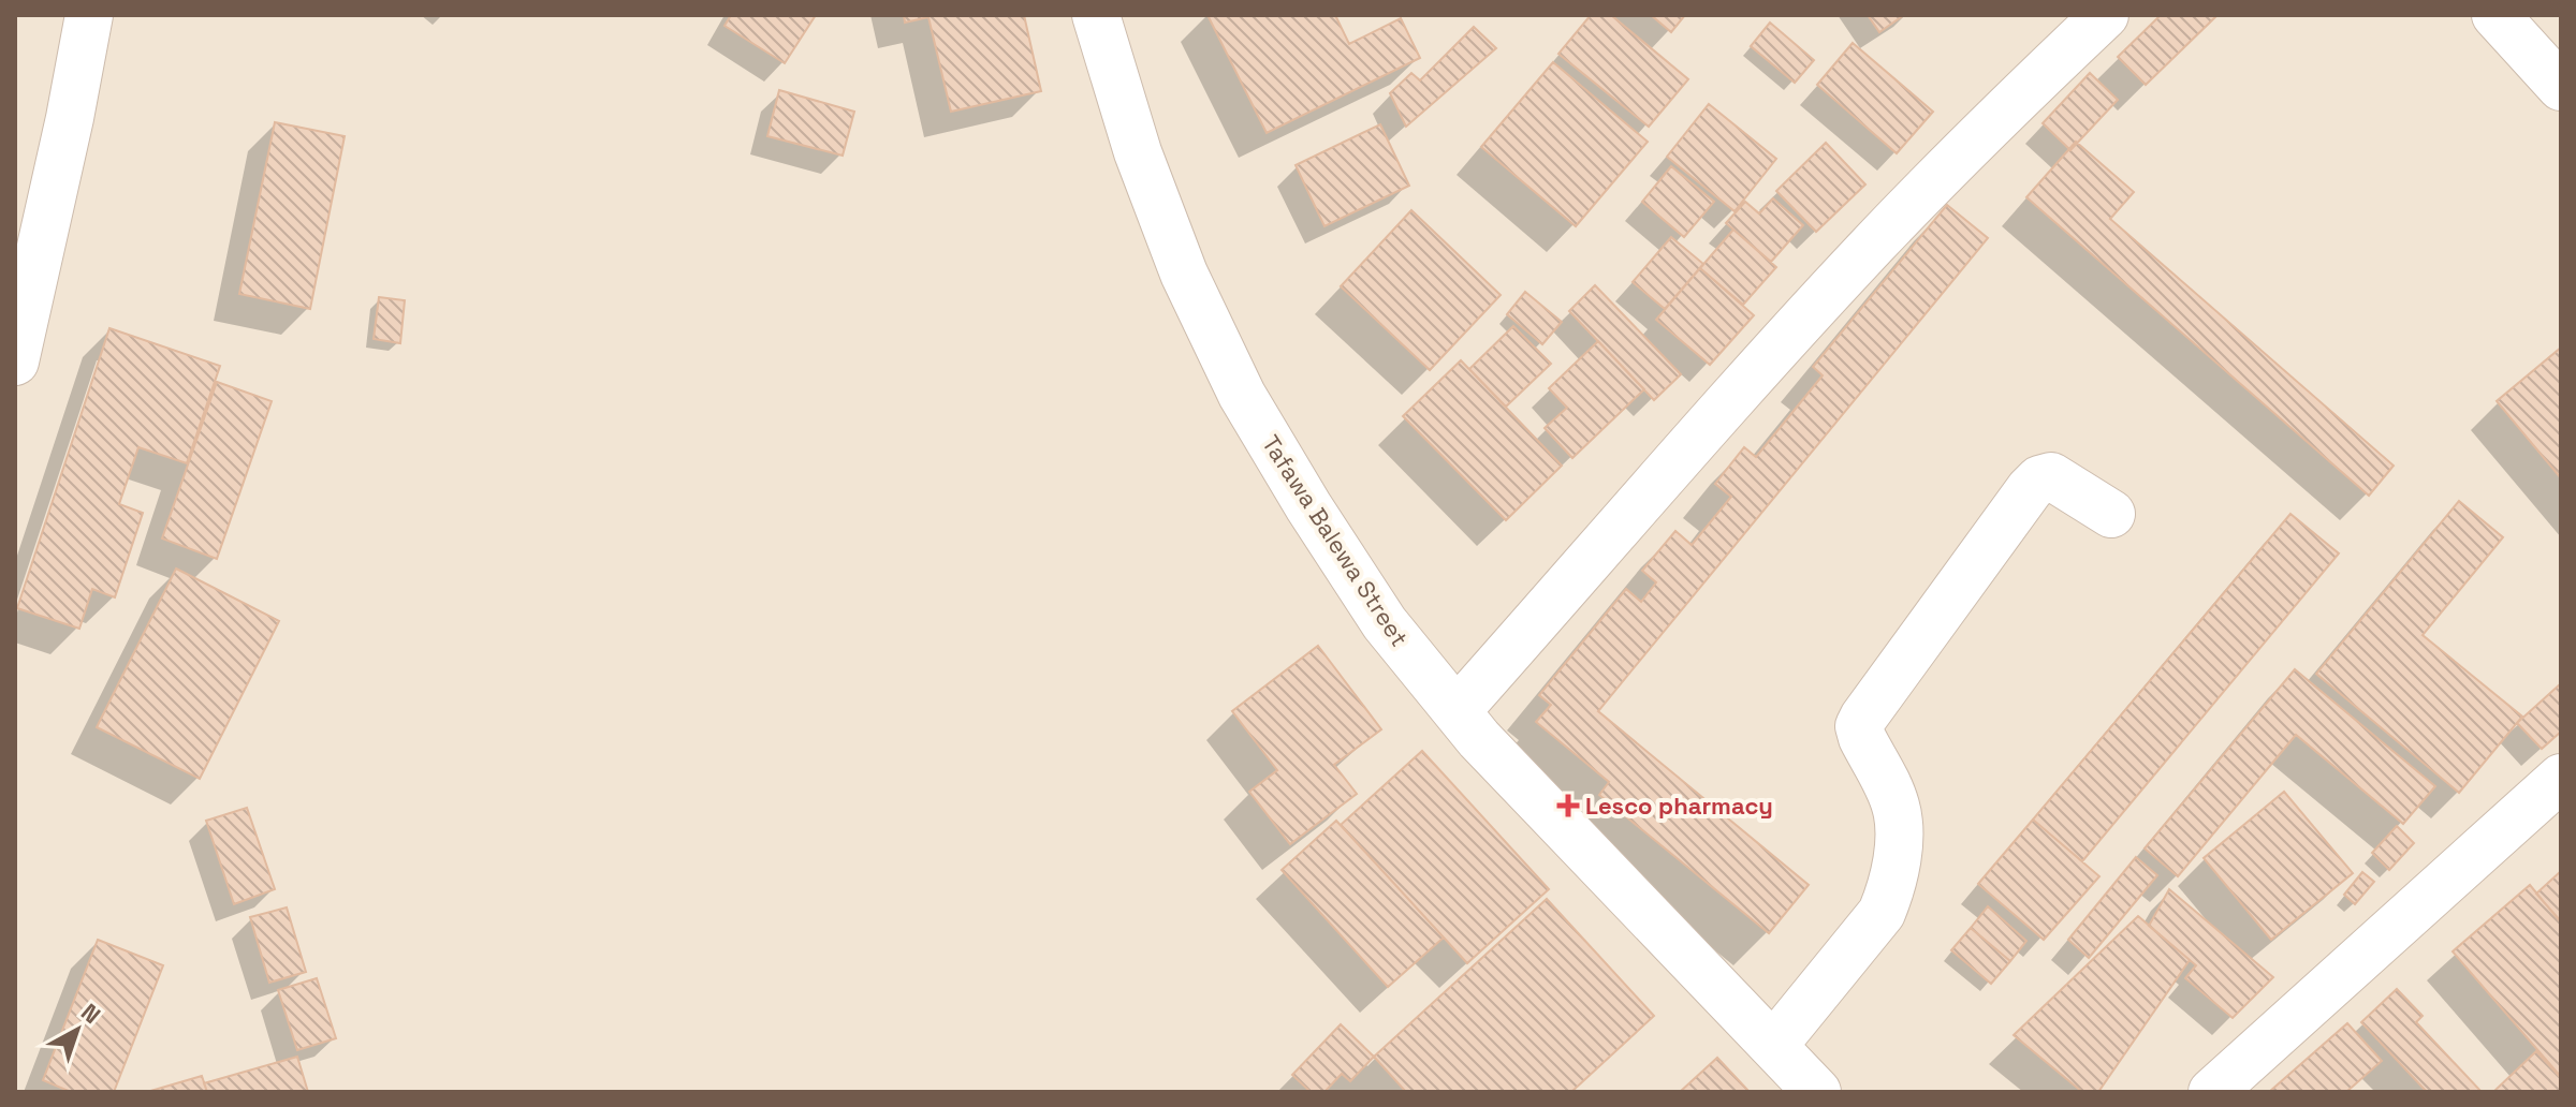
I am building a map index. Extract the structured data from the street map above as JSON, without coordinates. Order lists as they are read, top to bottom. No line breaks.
{"streets":{"street":["Tafawa Balewa Street"]},"places":{"health":["Lesco pharmacy"]},"north":"top right"}
